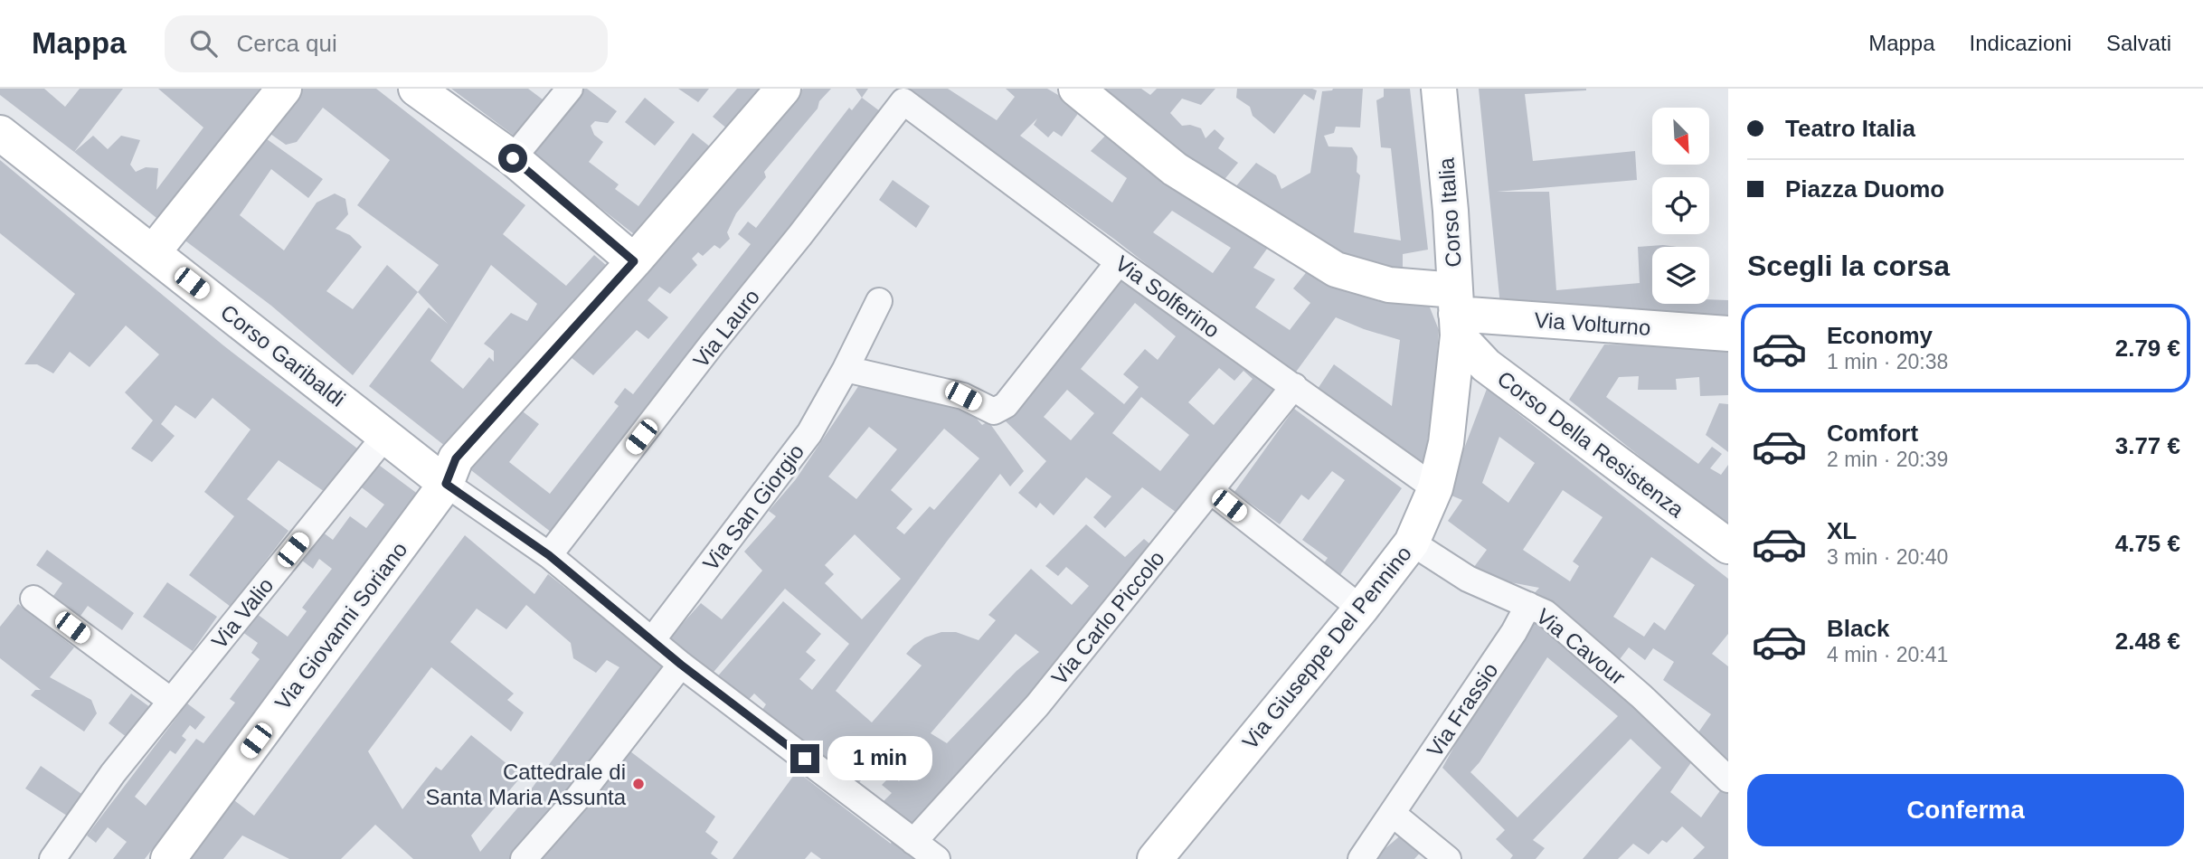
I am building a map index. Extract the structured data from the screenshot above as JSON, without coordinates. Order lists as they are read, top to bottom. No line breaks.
{"streets":{"main road":["Corso Italia","Via Volturno","Corso Garibaldi","Corso Della Resistenza","Via Giovanni Soriano","Via Giuseppe Del Pennino"],"street":["Via Solferino","Via Lauro","Via San Giorgio","Via Valio","Via Carlo Piccolo","Via Cavour","Via Frassio"]},"crossings":[["Corso Italia","Via Volturno"],["Corso Italia","Corso Della Resistenza"],["Corso Italia","Via Giuseppe Del Pennino"],["Via Solferino","Via Lauro"],["Via Solferino","Via Carlo Piccolo"],["Via Solferino","Via Giuseppe Del Pennino"],["Via Volturno","Corso Della Resistenza"],["Via Volturno","Via Giuseppe Del Pennino"],["Corso Garibaldi","Via Valio"],["Corso Garibaldi","Via Giovanni Soriano"],["Corso Della Resistenza","Via Giuseppe Del Pennino"],["Via Cavour","Via Giuseppe Del Pennino"],["Via Cavour","Via Frassio"]],"places":["Cattedrale di Santa Maria Assunta"],"north":"bottom right","page":{"header":"Mappa","search":"Cerca qui","nav":["Mappa","Indicazioni","Salvati"],"banner":["Teatro Italia","Piazza Duomo"],"heading":"Scegli la corsa","list":[{"name":"Economy","note":"1 min · 20:38","value":"2.79 €"},{"name":"Comfort","note":"2 min · 20:39","value":"3.77 €"},{"name":"XL","note":"3 min · 20:40","value":"4.75 €"},{"name":"Black","note":"4 min · 20:41","value":"2.48 €"}],"bubble":"1 min","buttons":"Conferma"}}
